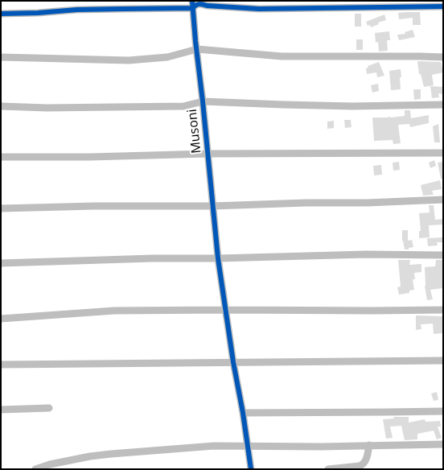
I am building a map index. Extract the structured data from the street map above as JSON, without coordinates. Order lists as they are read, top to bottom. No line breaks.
{"streets":{"street":["Musoni"]}}
